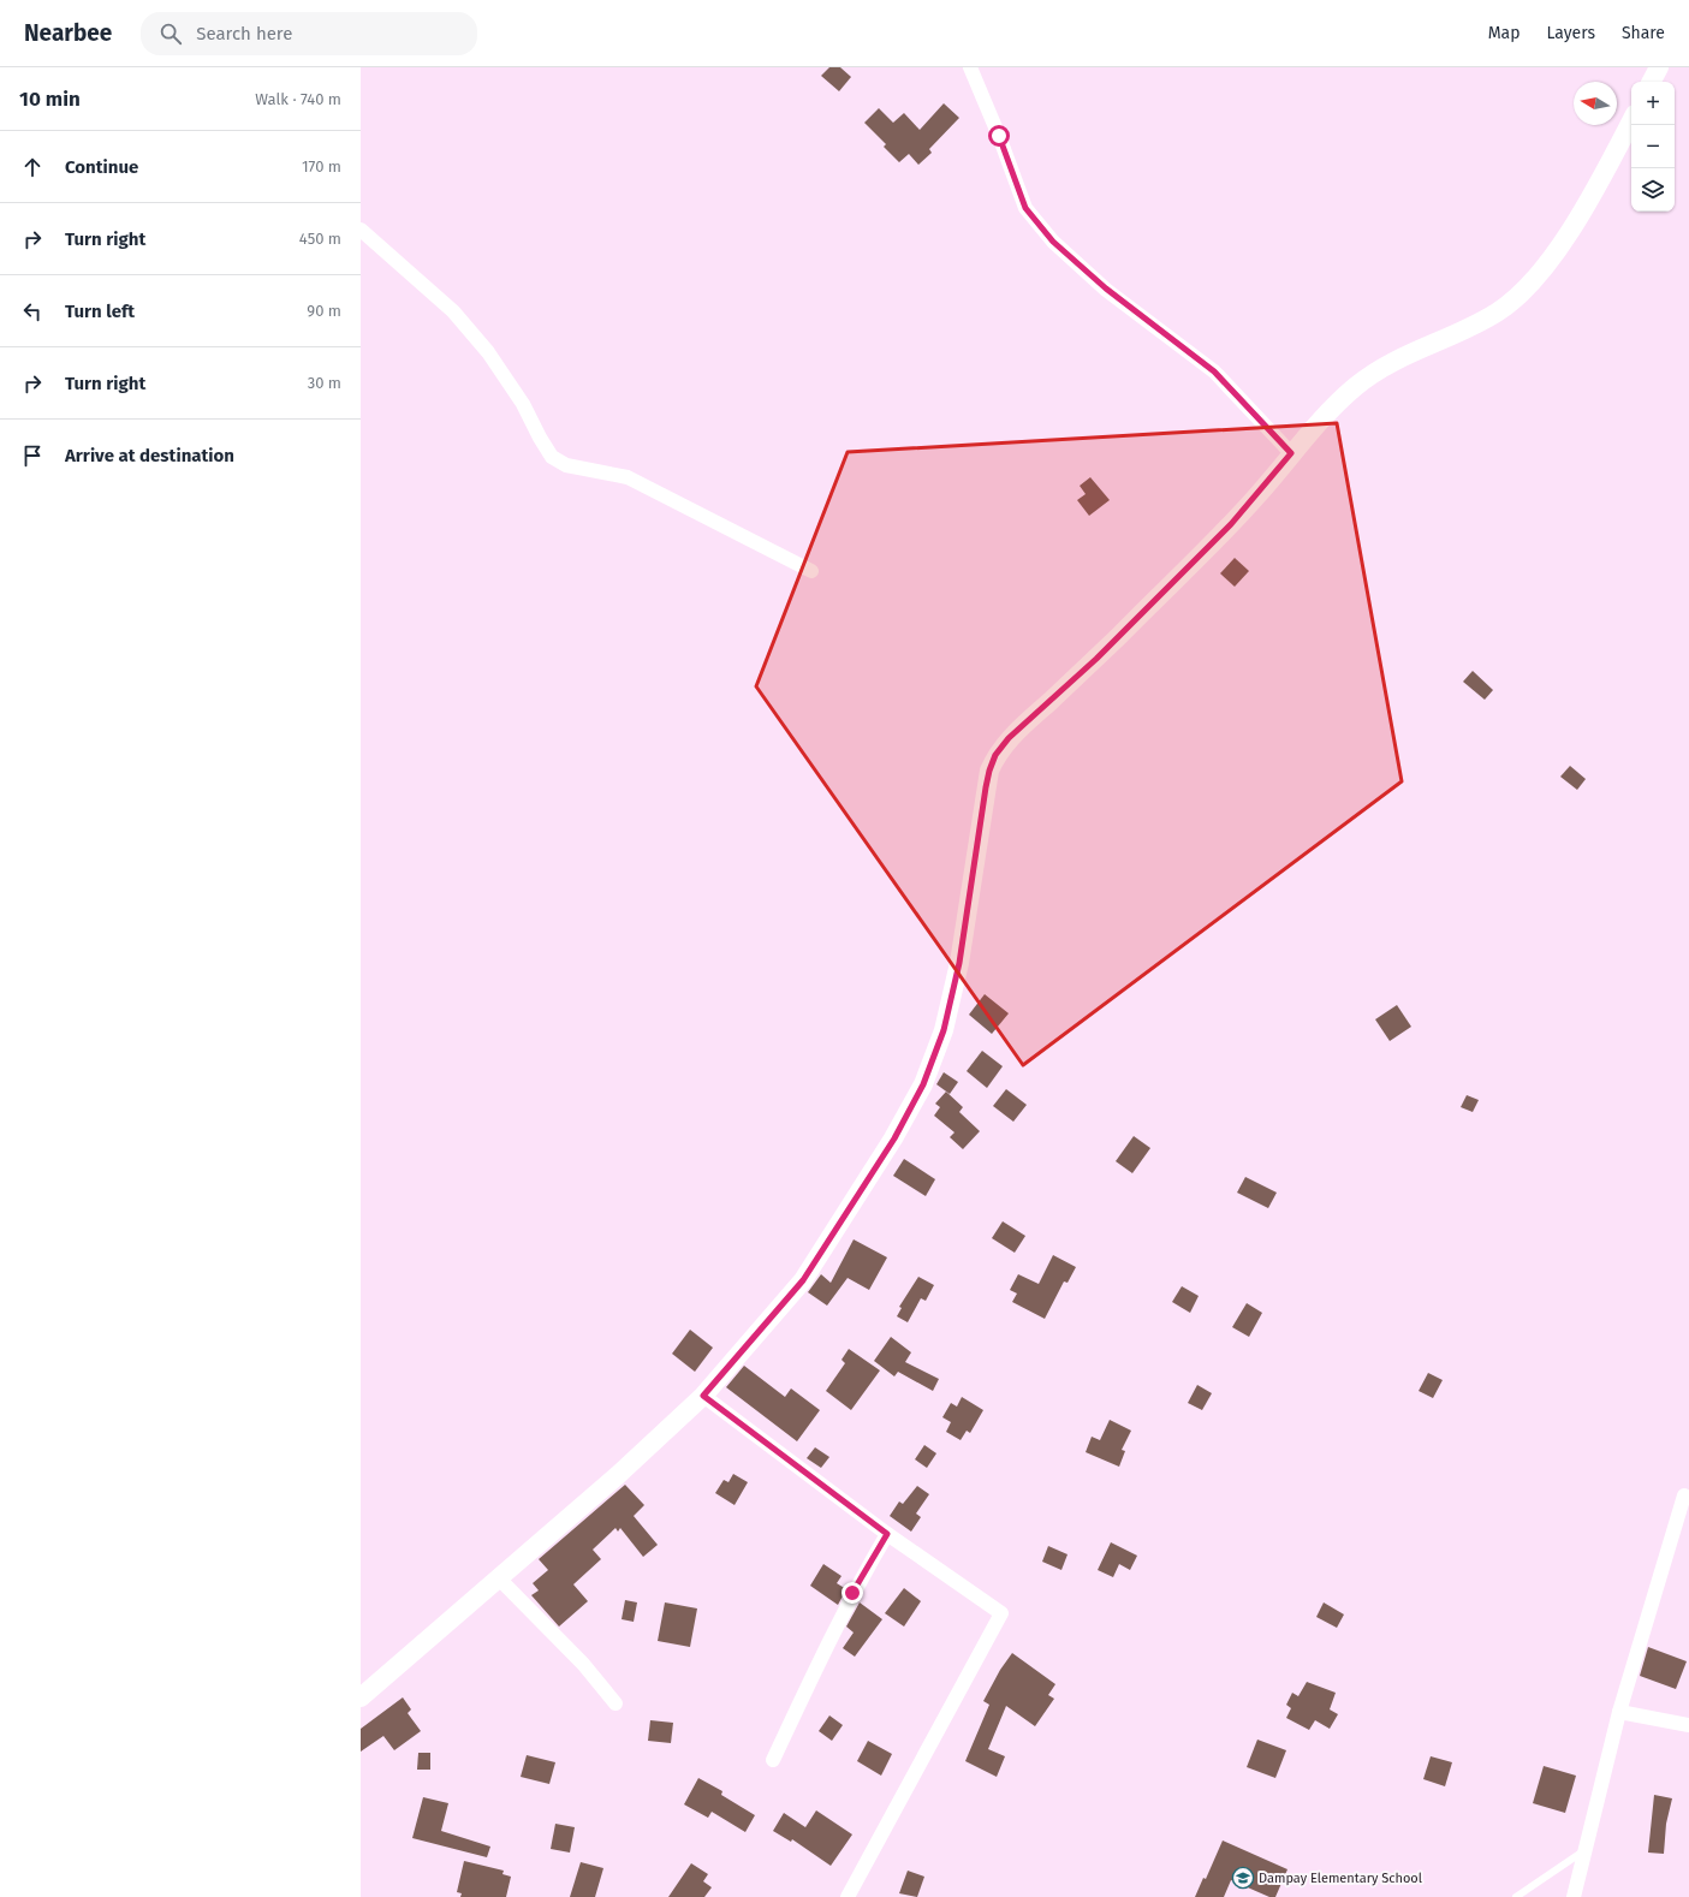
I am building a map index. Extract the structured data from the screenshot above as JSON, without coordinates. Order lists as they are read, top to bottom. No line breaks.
{"places":{"school or university":["Dampay Elementary School"]},"north":"left","page":{"header":"Nearbee","search":"Search here","nav":["Map","Layers","Share"],"heading":["10 min","Walk · 740 m"],"map_buttons":["+","−"],"list":[["Continue","170 m"],["Turn right","450 m"],["Turn left","90 m"],["Turn right","30 m"],"Arrive at destination"]}}
